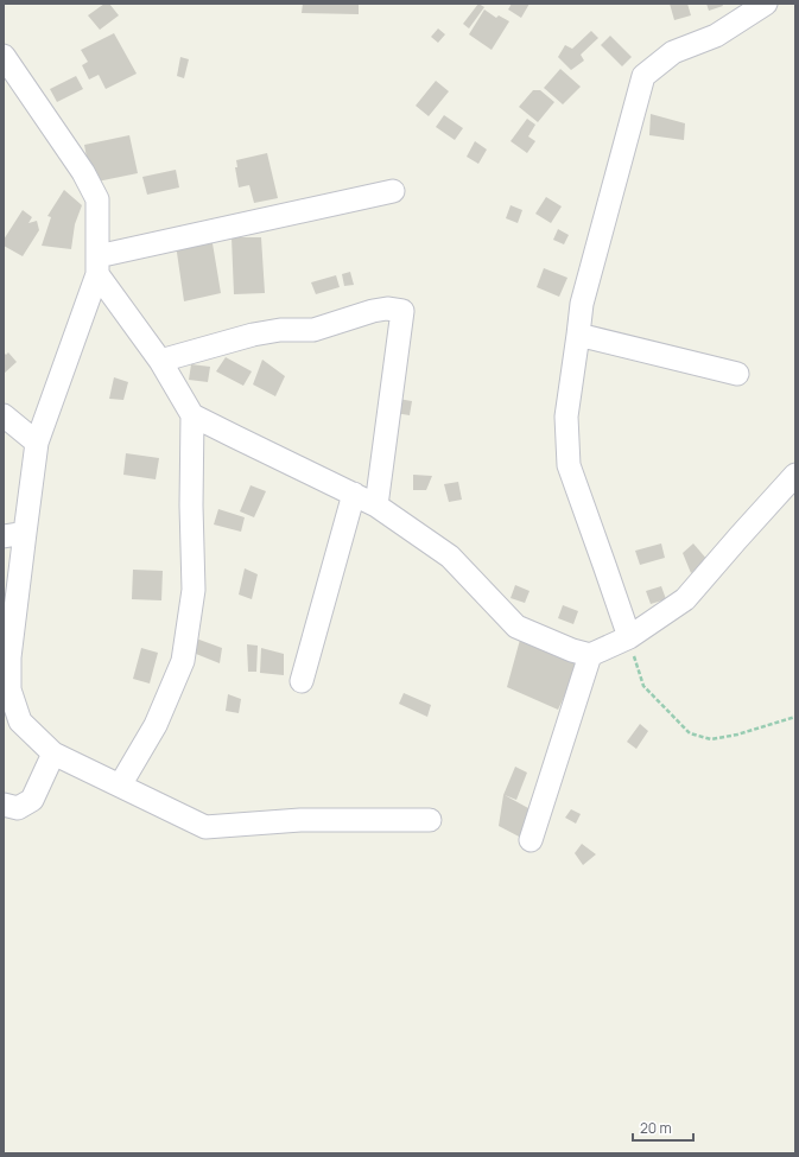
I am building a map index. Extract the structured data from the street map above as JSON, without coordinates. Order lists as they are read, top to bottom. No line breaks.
{"scale_bar":"20 m"}
